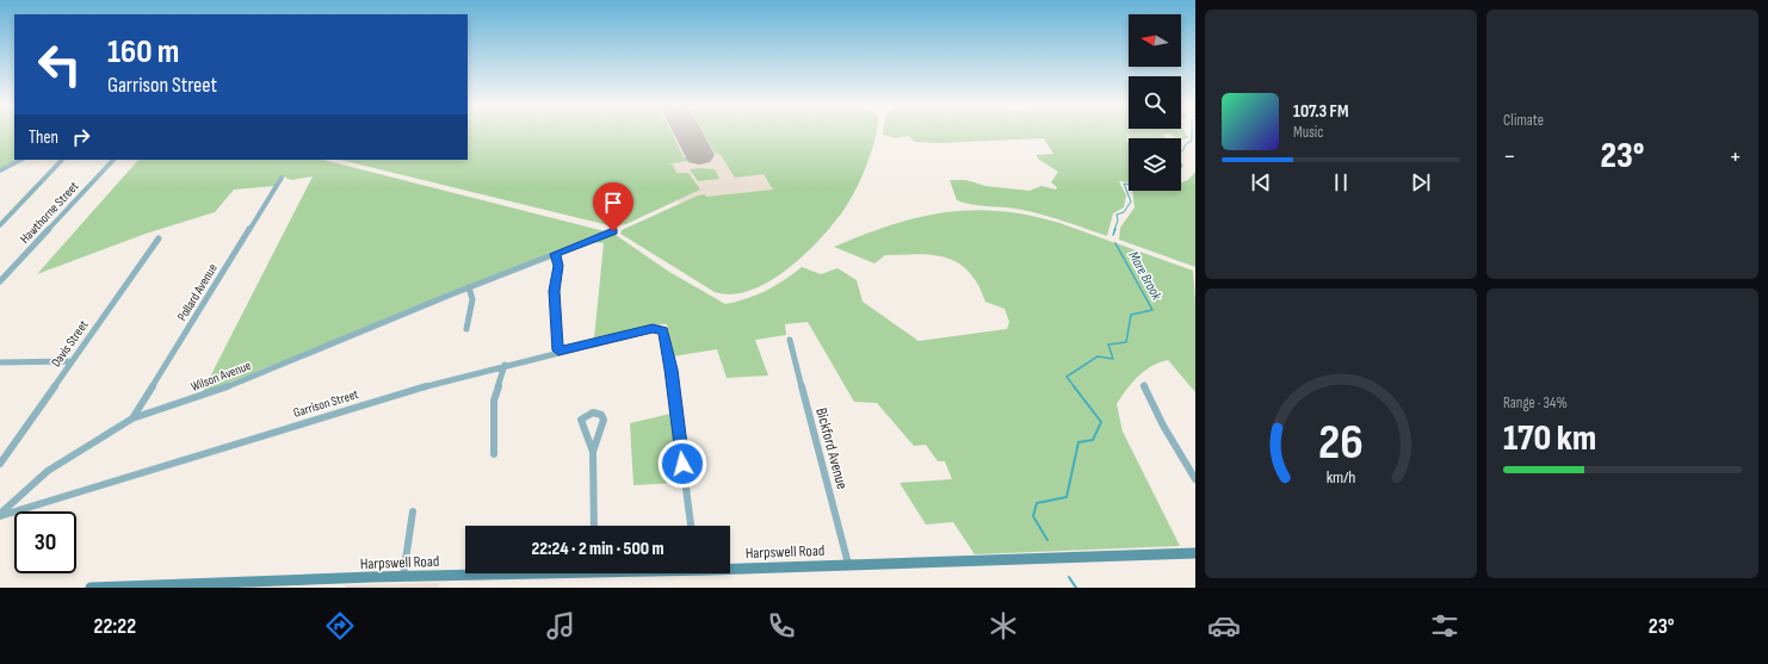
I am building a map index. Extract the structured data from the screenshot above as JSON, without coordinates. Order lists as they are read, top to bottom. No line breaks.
{"streets":{"main road":["Harpswell Road"],"street":["Hawthorne Street","Pollard Avenue","Davis Street","Wilson Avenue","Garrison Street","Bickford Avenue"]},"crossings":[["Pollard Avenue","Wilson Avenue"],["Wilson Avenue","Garrison Street"],["Bickford Avenue","Harpswell Road"]],"water":["Mare Brook"],"north":"left","page":{"tile":["Climate",["Range · 34%","170 km"]],"turn":["160 m","Garrison Street"],"song":["107.3 FM","Music"],"then":"Then","heat":["−","23°","+"],"limit":"30","trip":"22:24 · 2 min · 500 m","tabs":["22:22","23°"],"gauge":["26","km/h"]}}
